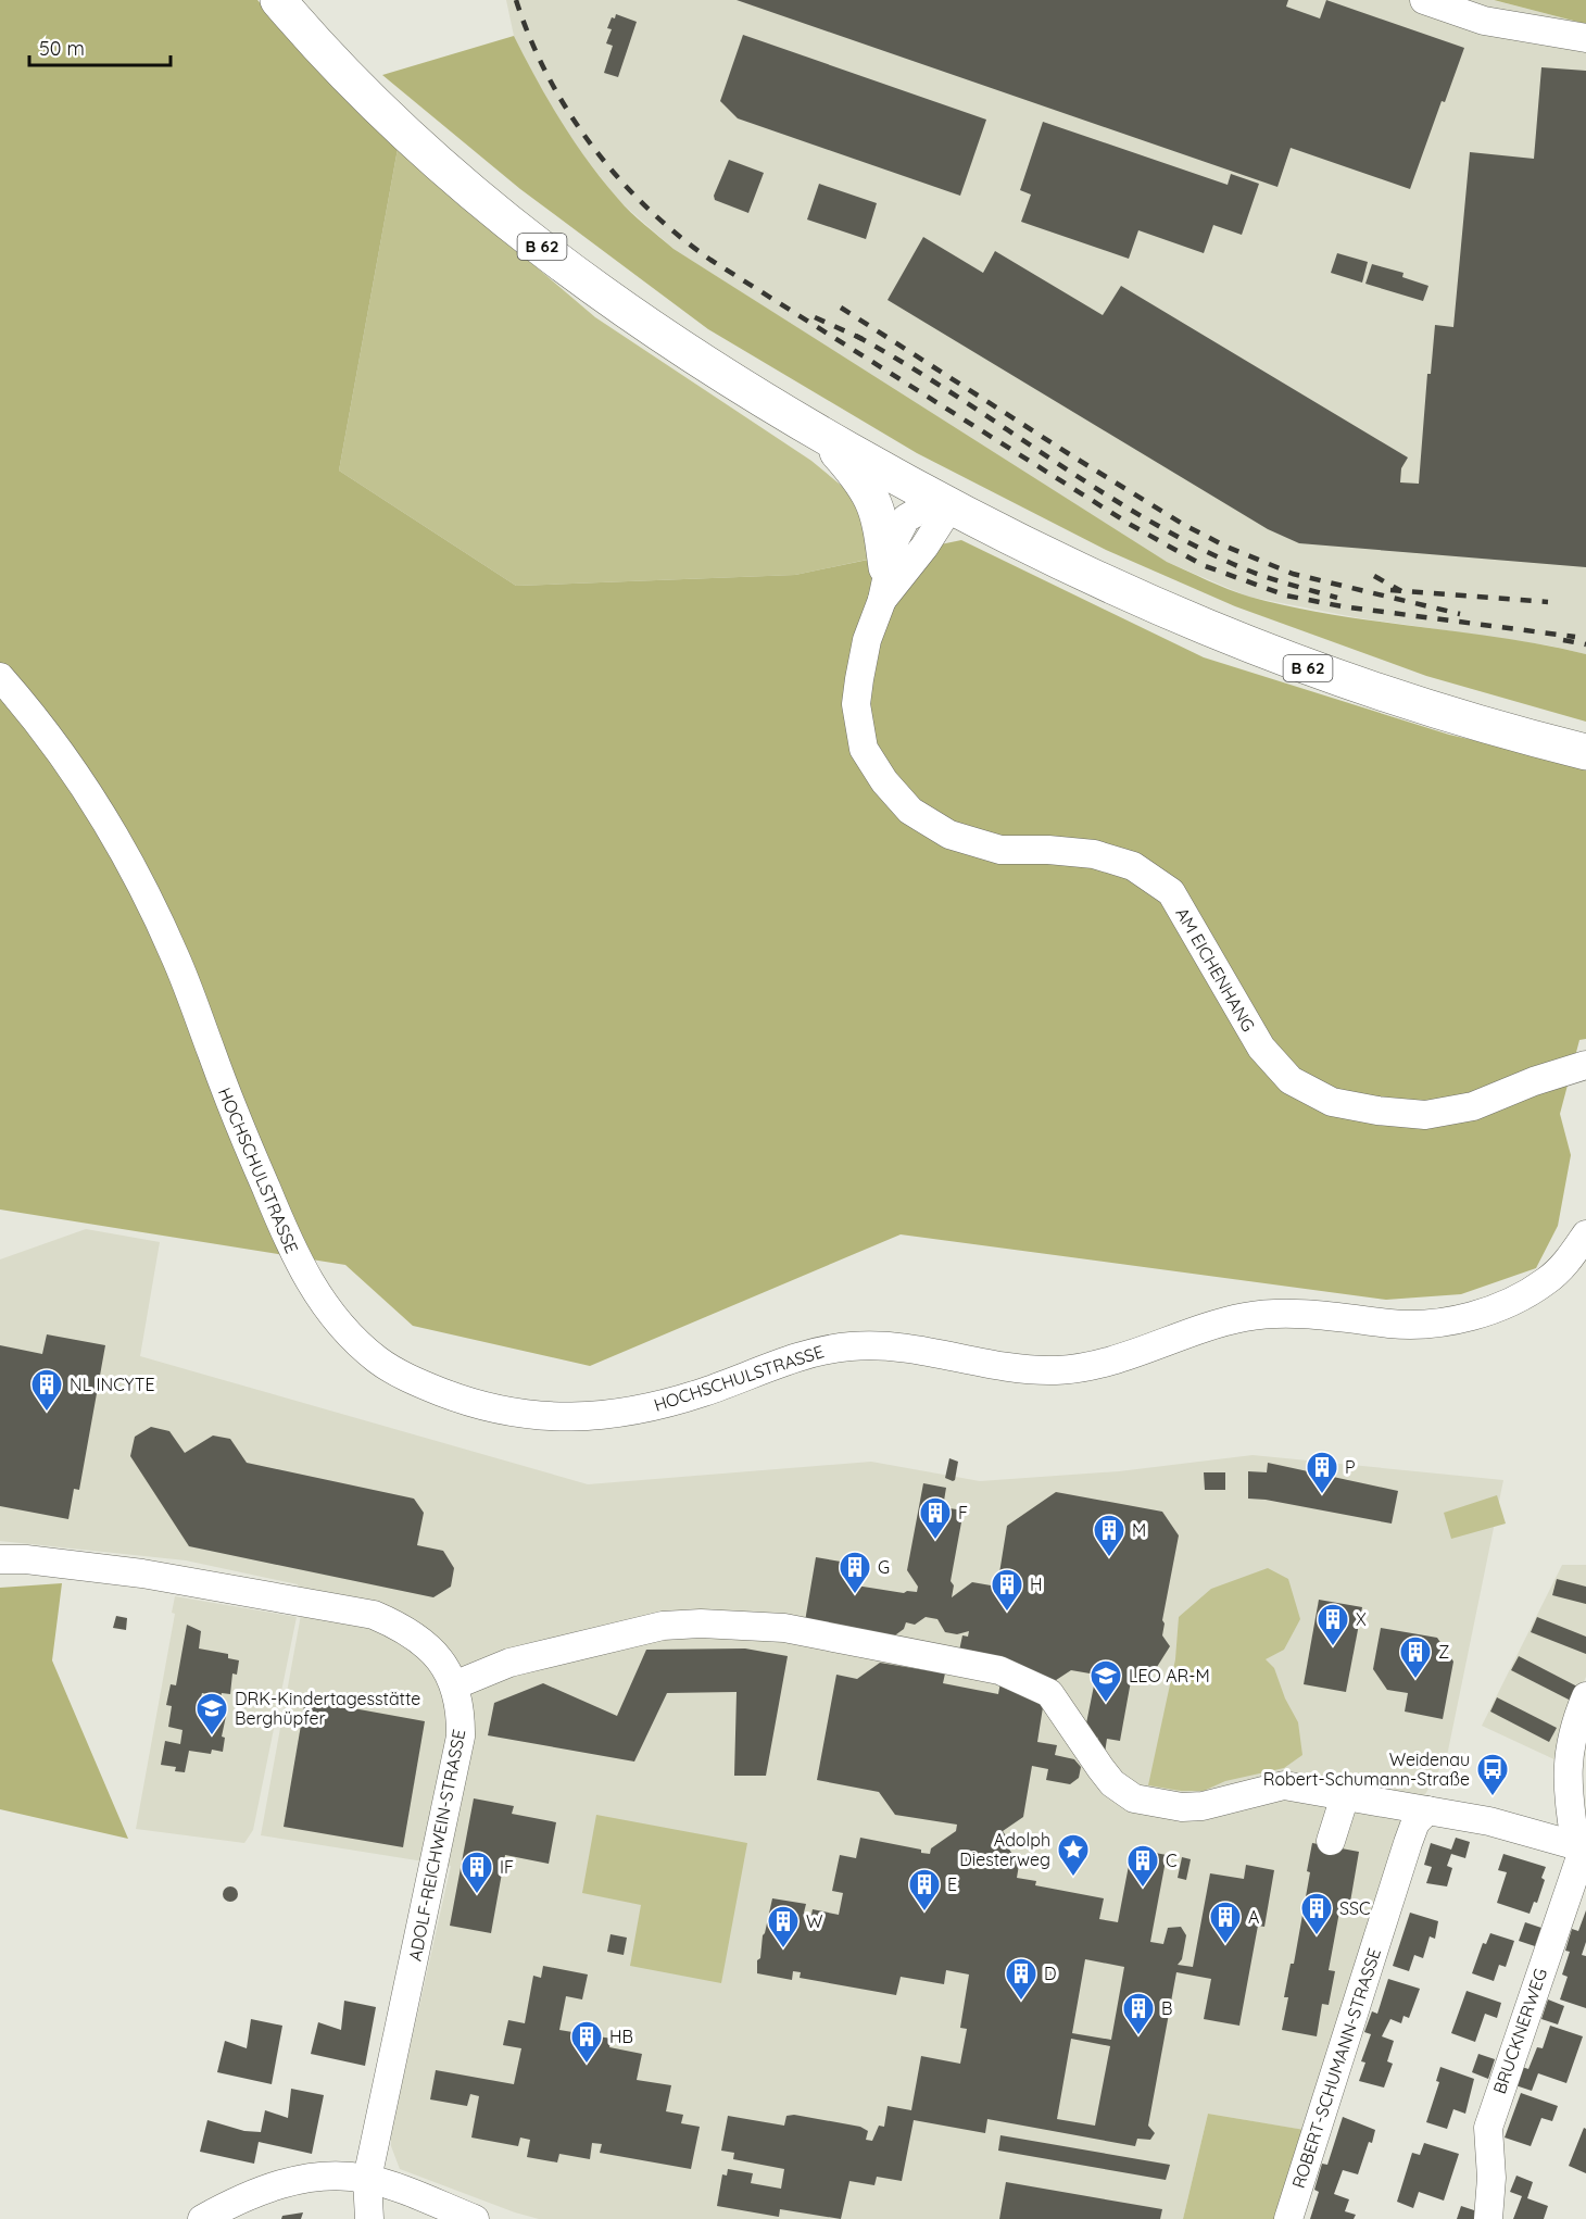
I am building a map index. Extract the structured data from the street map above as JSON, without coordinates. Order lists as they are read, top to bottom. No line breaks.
{"streets":{"main road":["B 62"],"street":["AM EICHENHANG","HOCHSCHULSTRASSE","ADOLF-REICHWEIN-STRASSE","BRUCKNERWEG","ROBERT-SCHUMANN-STRASSE"]},"crossings":[["B 62","AM EICHENHANG"]],"places":{"building":["NL INCYTE","P","F","M","G","H","X","Z","C","IF","E","SSC","A","W","D","B","HB"],"school or university":["LEO AR-M","DRK-Kindertagesstätte Berghüpfer"],"bus stop":["Weidenau Robert-Schumann-Straße"],"place":["Adolph Diesterweg"]},"scale_bar":"50 m"}
